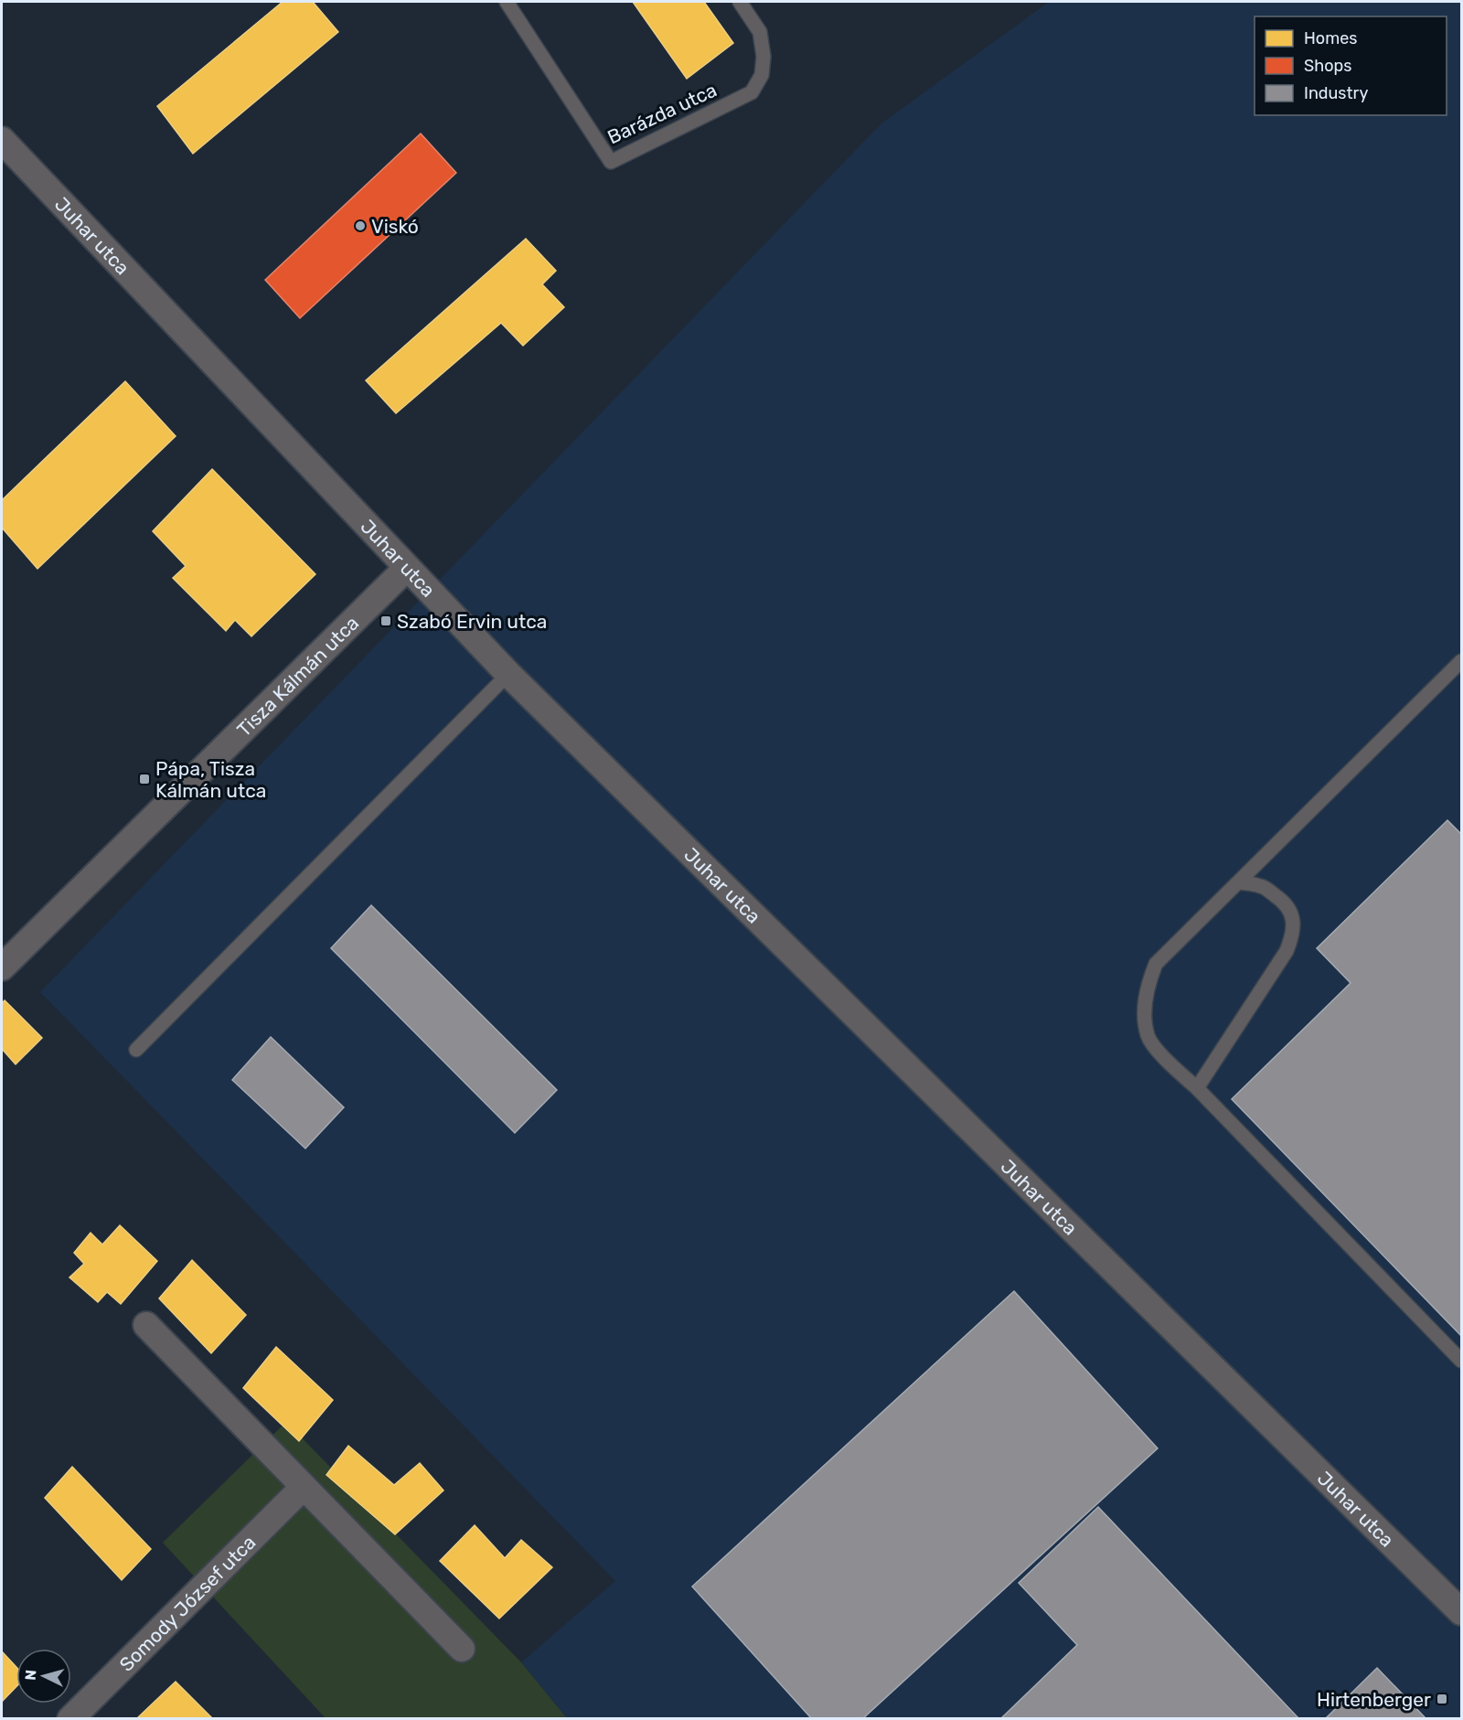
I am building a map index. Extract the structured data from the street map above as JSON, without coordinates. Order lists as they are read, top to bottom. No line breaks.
{"streets":{"street":["Juhar utca","Tisza Kálmán utca","Somody József utca"],"lane":["Barázda utca"]},"crossings":[["Juhar utca","Tisza Kálmán utca"]],"places":{"other":["Viskó"],"transit":["Szabó Ervin utca","Pápa, Tisza Kálmán utca","Hirtenberger"]},"legend":["Homes","Shops","Industry"],"north":"left"}
